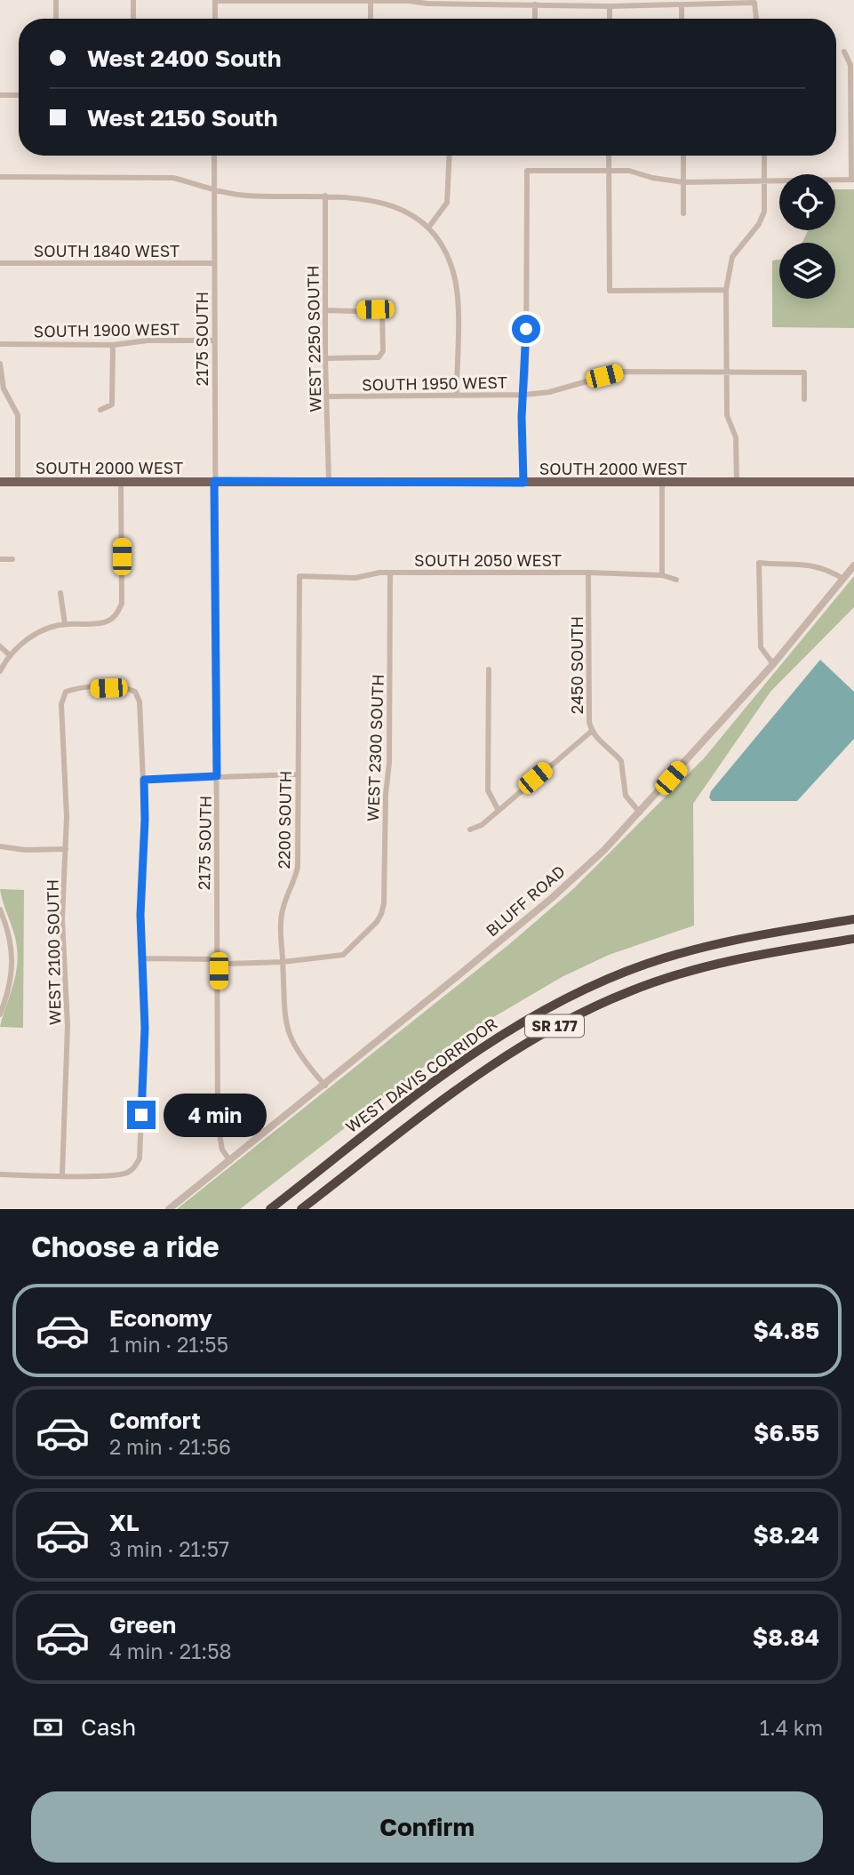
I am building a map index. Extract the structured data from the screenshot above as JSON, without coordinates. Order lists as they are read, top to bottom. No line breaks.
{"streets":{"highway":["SR 177","WEST DAVIS CORRIDOR"],"main road":["SOUTH 2000 WEST"],"street":["SOUTH 1840 WEST","SOUTH 1900 WEST","2175 SOUTH","WEST 2250 SOUTH","SOUTH 1950 WEST","SOUTH 2050 WEST","2450 SOUTH","WEST 2300 SOUTH","2200 SOUTH","BLUFF ROAD","WEST 2100 SOUTH"]},"crossings":[["SOUTH 1840 WEST","2175 SOUTH"],["SOUTH 1900 WEST","2175 SOUTH"],["2175 SOUTH","SOUTH 2000 WEST"],["2175 SOUTH","BLUFF ROAD"],["WEST 2250 SOUTH","SOUTH 1950 WEST"],["WEST 2250 SOUTH","SOUTH 2000 WEST"],["SOUTH 2050 WEST","2450 SOUTH"],["SOUTH 2050 WEST","WEST 2300 SOUTH"],["SOUTH 2050 WEST","2200 SOUTH"],["2450 SOUTH","BLUFF ROAD"],["WEST 2300 SOUTH","2200 SOUTH"],["2200 SOUTH","BLUFF ROAD"]],"page":{"banner":["West 2400 South","West 2150 South"],"bubble":"4 min","heading":"Choose a ride","list":[{"name":"Economy","note":"1 min · 21:55","value":"$4.85"},{"name":"Comfort","note":"2 min · 21:56","value":"$6.55"},{"name":"XL","note":"3 min · 21:57","value":"$8.24"},{"name":"Green","note":"4 min · 21:58","value":"$8.84"}],"pay":["Cash","1.4 km"],"buttons":"Confirm"}}
